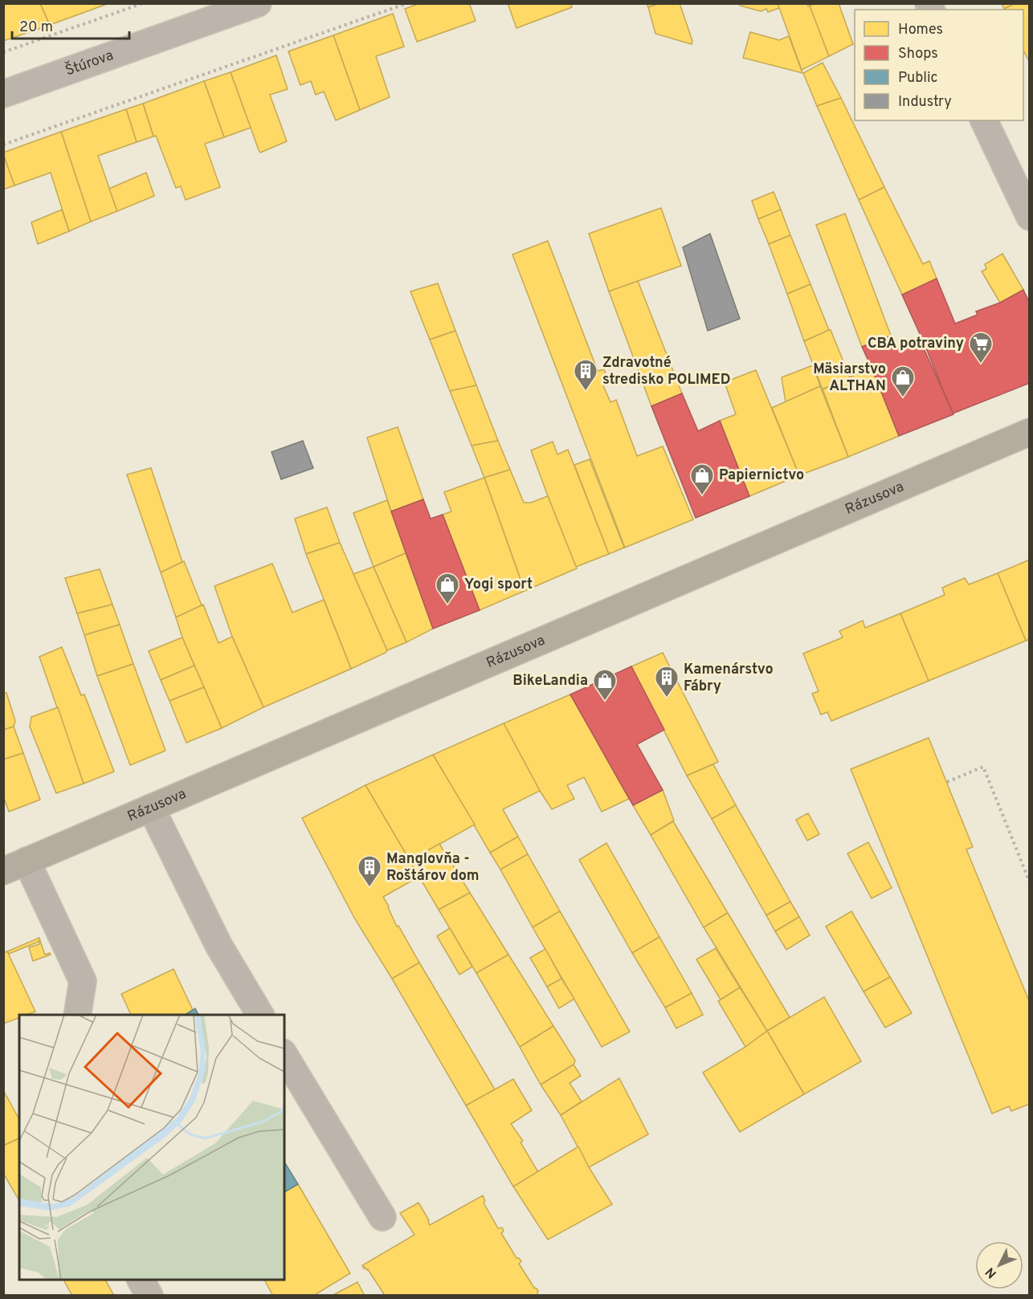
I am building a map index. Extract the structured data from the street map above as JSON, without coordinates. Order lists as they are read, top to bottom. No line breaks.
{"streets":{"main road":["Rázusova"],"street":["Štúrova"]},"places":{"supermarket":["CBA potraviny"],"building":["Zdravotné stredisko POLIMED","Kamenárstvo Fábry","Manglovňa - Roštárov dom"],"shop":["Mäsiarstvo ALTHAN","Papiernictvo","Yogi sport","BikeLandia"]},"legend":["Homes","Shops","Public","Industry"],"scale_bar":"20 m","north":"bottom left"}
